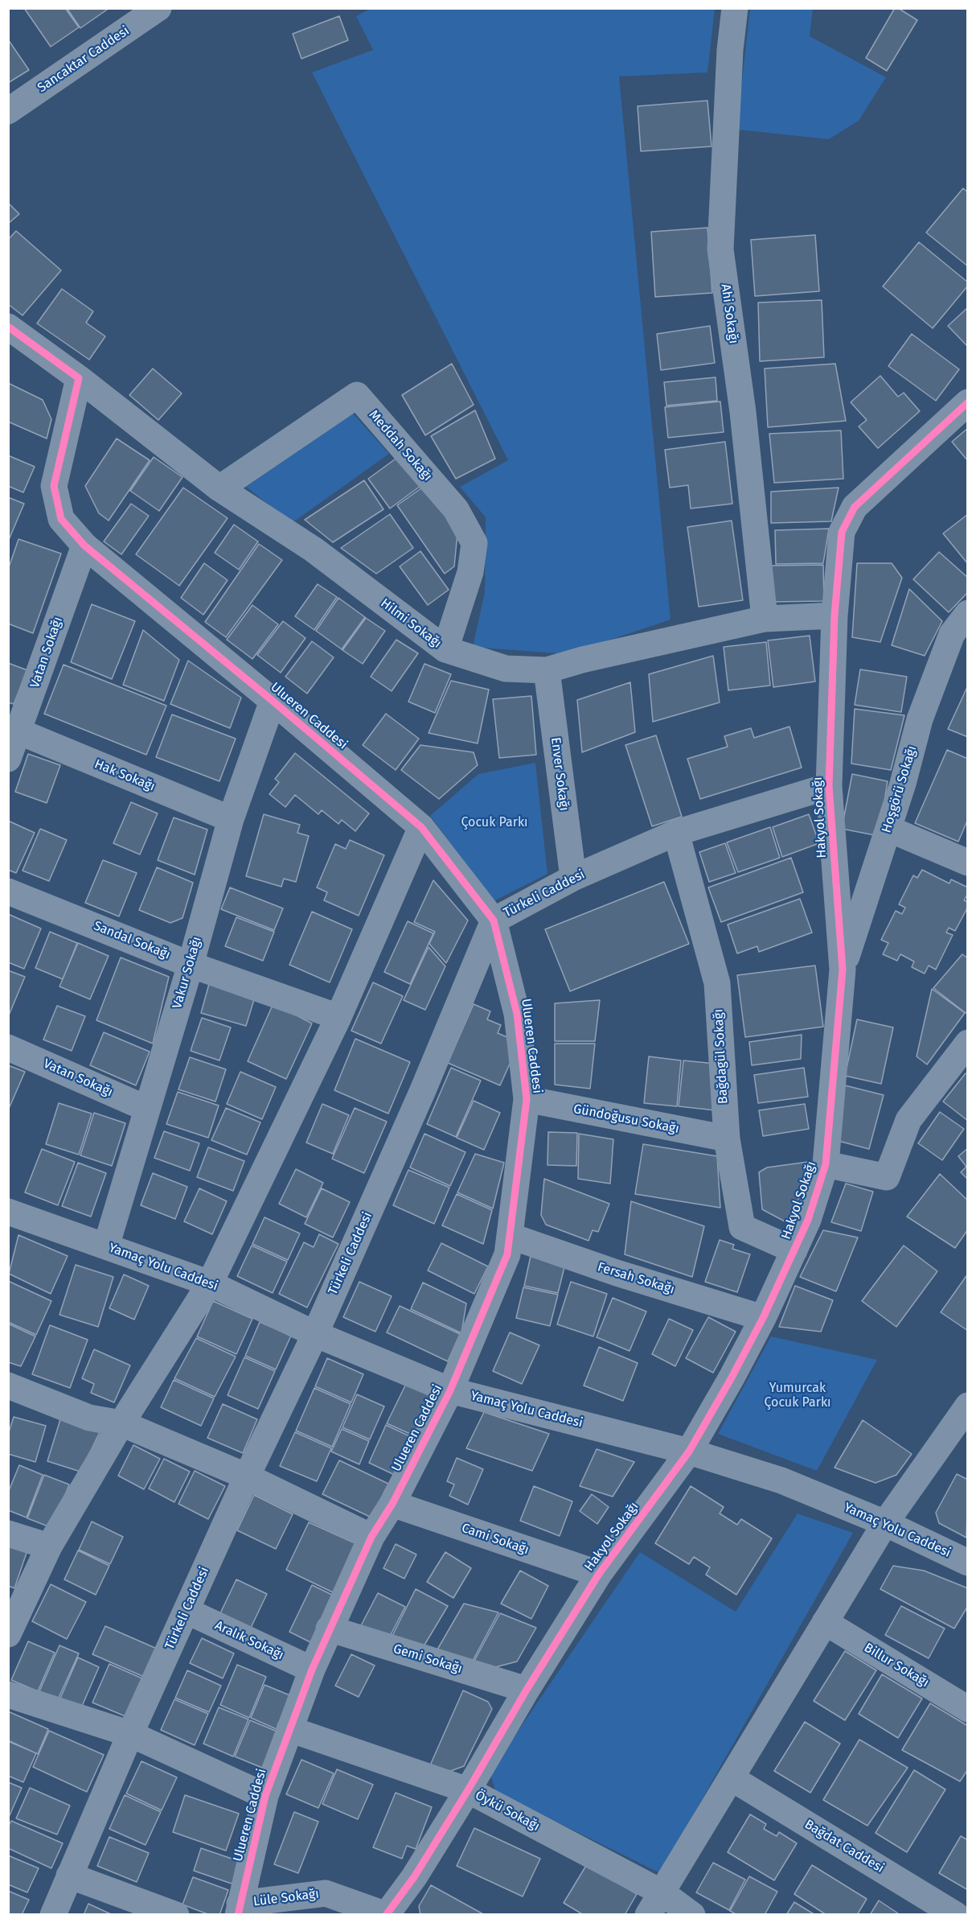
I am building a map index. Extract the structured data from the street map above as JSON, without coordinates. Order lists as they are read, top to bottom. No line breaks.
{"streets":{"street":["Sancaktar Caddesi","Ahi Sokağı","Meddah Sokağı","Hilmi Sokağı","Vatan Sokağı","Ulueren Caddesi","Enver Sokağı","Hak Sokağı","Hoşgörü Sokağı","Hakyol Sokağı","Türkeli Caddesi","Sandal Sokağı","Vakur Sokağı","Bağdagül Sokağı","Gündoğusu Sokağı","Yamaç Yolu Caddesi","Fersah Sokağı","Cami Sokağı","Aralık Sokağı","Gemi Sokağı","Billur Sokağı","Öykü Sokağı","Bağdat Caddesi","Lüle Sokağı"]},"crossings":[["Ahi Sokağı","Hilmi Sokağı"],["Meddah Sokağı","Hilmi Sokağı"],["Hilmi Sokağı","Ulueren Caddesi"],["Hilmi Sokağı","Enver Sokağı"],["Hilmi Sokağı","Hakyol Sokağı"],["Vatan Sokağı","Ulueren Caddesi"],["Vatan Sokağı","Hak Sokağı"],["Vatan Sokağı","Vakur Sokağı"],["Ulueren Caddesi","Türkeli Caddesi"],["Ulueren Caddesi","Vakur Sokağı"],["Ulueren Caddesi","Gündoğusu Sokağı"],["Ulueren Caddesi","Yamaç Yolu Caddesi"],["Ulueren Caddesi","Fersah Sokağı"],["Ulueren Caddesi","Cami Sokağı"],["Ulueren Caddesi","Aralık Sokağı"],["Ulueren Caddesi","Gemi Sokağı"],["Ulueren Caddesi","Öykü Sokağı"],["Ulueren Caddesi","Lüle Sokağı"],["Enver Sokağı","Türkeli Caddesi"],["Hak Sokağı","Vakur Sokağı"],["Hoşgörü Sokağı","Hakyol Sokağı"],["Hakyol Sokağı","Türkeli Caddesi"],["Hakyol Sokağı","Bağdagül Sokağı"],["Hakyol Sokağı","Yamaç Yolu Caddesi"],["Hakyol Sokağı","Fersah Sokağı"],["Hakyol Sokağı","Cami Sokağı"],["Hakyol Sokağı","Gemi Sokağı"],["Hakyol Sokağı","Öykü Sokağı"],["Hakyol Sokağı","Lüle Sokağı"],["Türkeli Caddesi","Bağdagül Sokağı"],["Türkeli Caddesi","Yamaç Yolu Caddesi"],["Türkeli Caddesi","Aralık Sokağı"],["Sandal Sokağı","Vakur Sokağı"],["Vakur Sokağı","Yamaç Yolu Caddesi"],["Bağdagül Sokağı","Gündoğusu Sokağı"]],"parks":["Çocuk Parkı","Yumurcak Çocuk Parkı"]}
